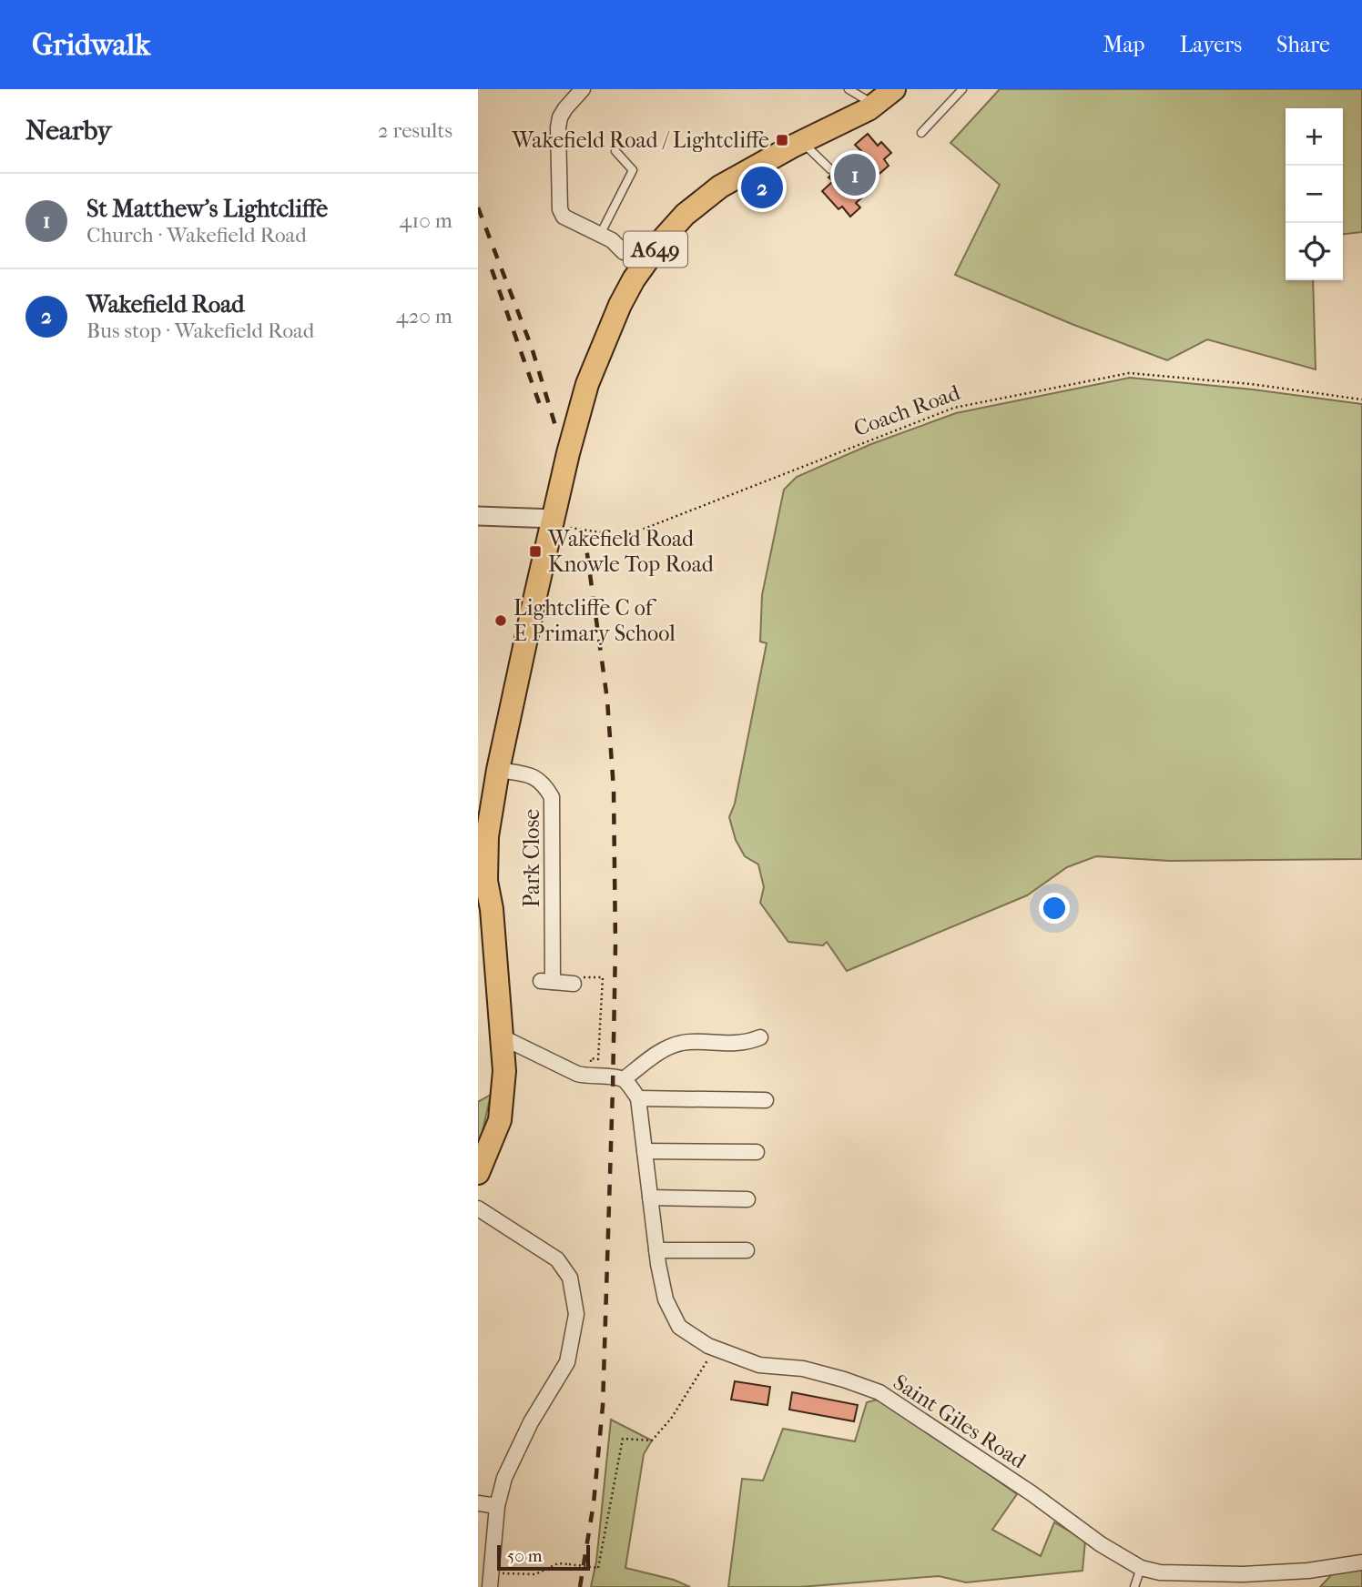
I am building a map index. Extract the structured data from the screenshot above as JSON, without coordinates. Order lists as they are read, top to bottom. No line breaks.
{"streets":{"main road":["A649"],"street":["Park Close","Saint Giles Road"],"path":["Coach Road"]},"crossings":[["A649","Coach Road"],["A649","Park Close"]],"places":{"transit":["Wakefield Road / Lightcliffe","Wakefield Road Knowle Top Road"],"other":["Lightcliffe C of E Primary School"]},"scale_bar":"50 m","page":{"header":"Gridwalk","nav":["Map","Layers","Share"],"heading":["Nearby","2 results"],"map_buttons":["+","−"],"pins":["1","2"],"list":[{"mark":"1","name":"St Matthew's Lightcliffe","note":"Church · Wakefield Road","value":"410 m"},{"mark":"2","name":"Wakefield Road","note":"Bus stop · Wakefield Road","value":"420 m"}],"scale":"50 m"}}
